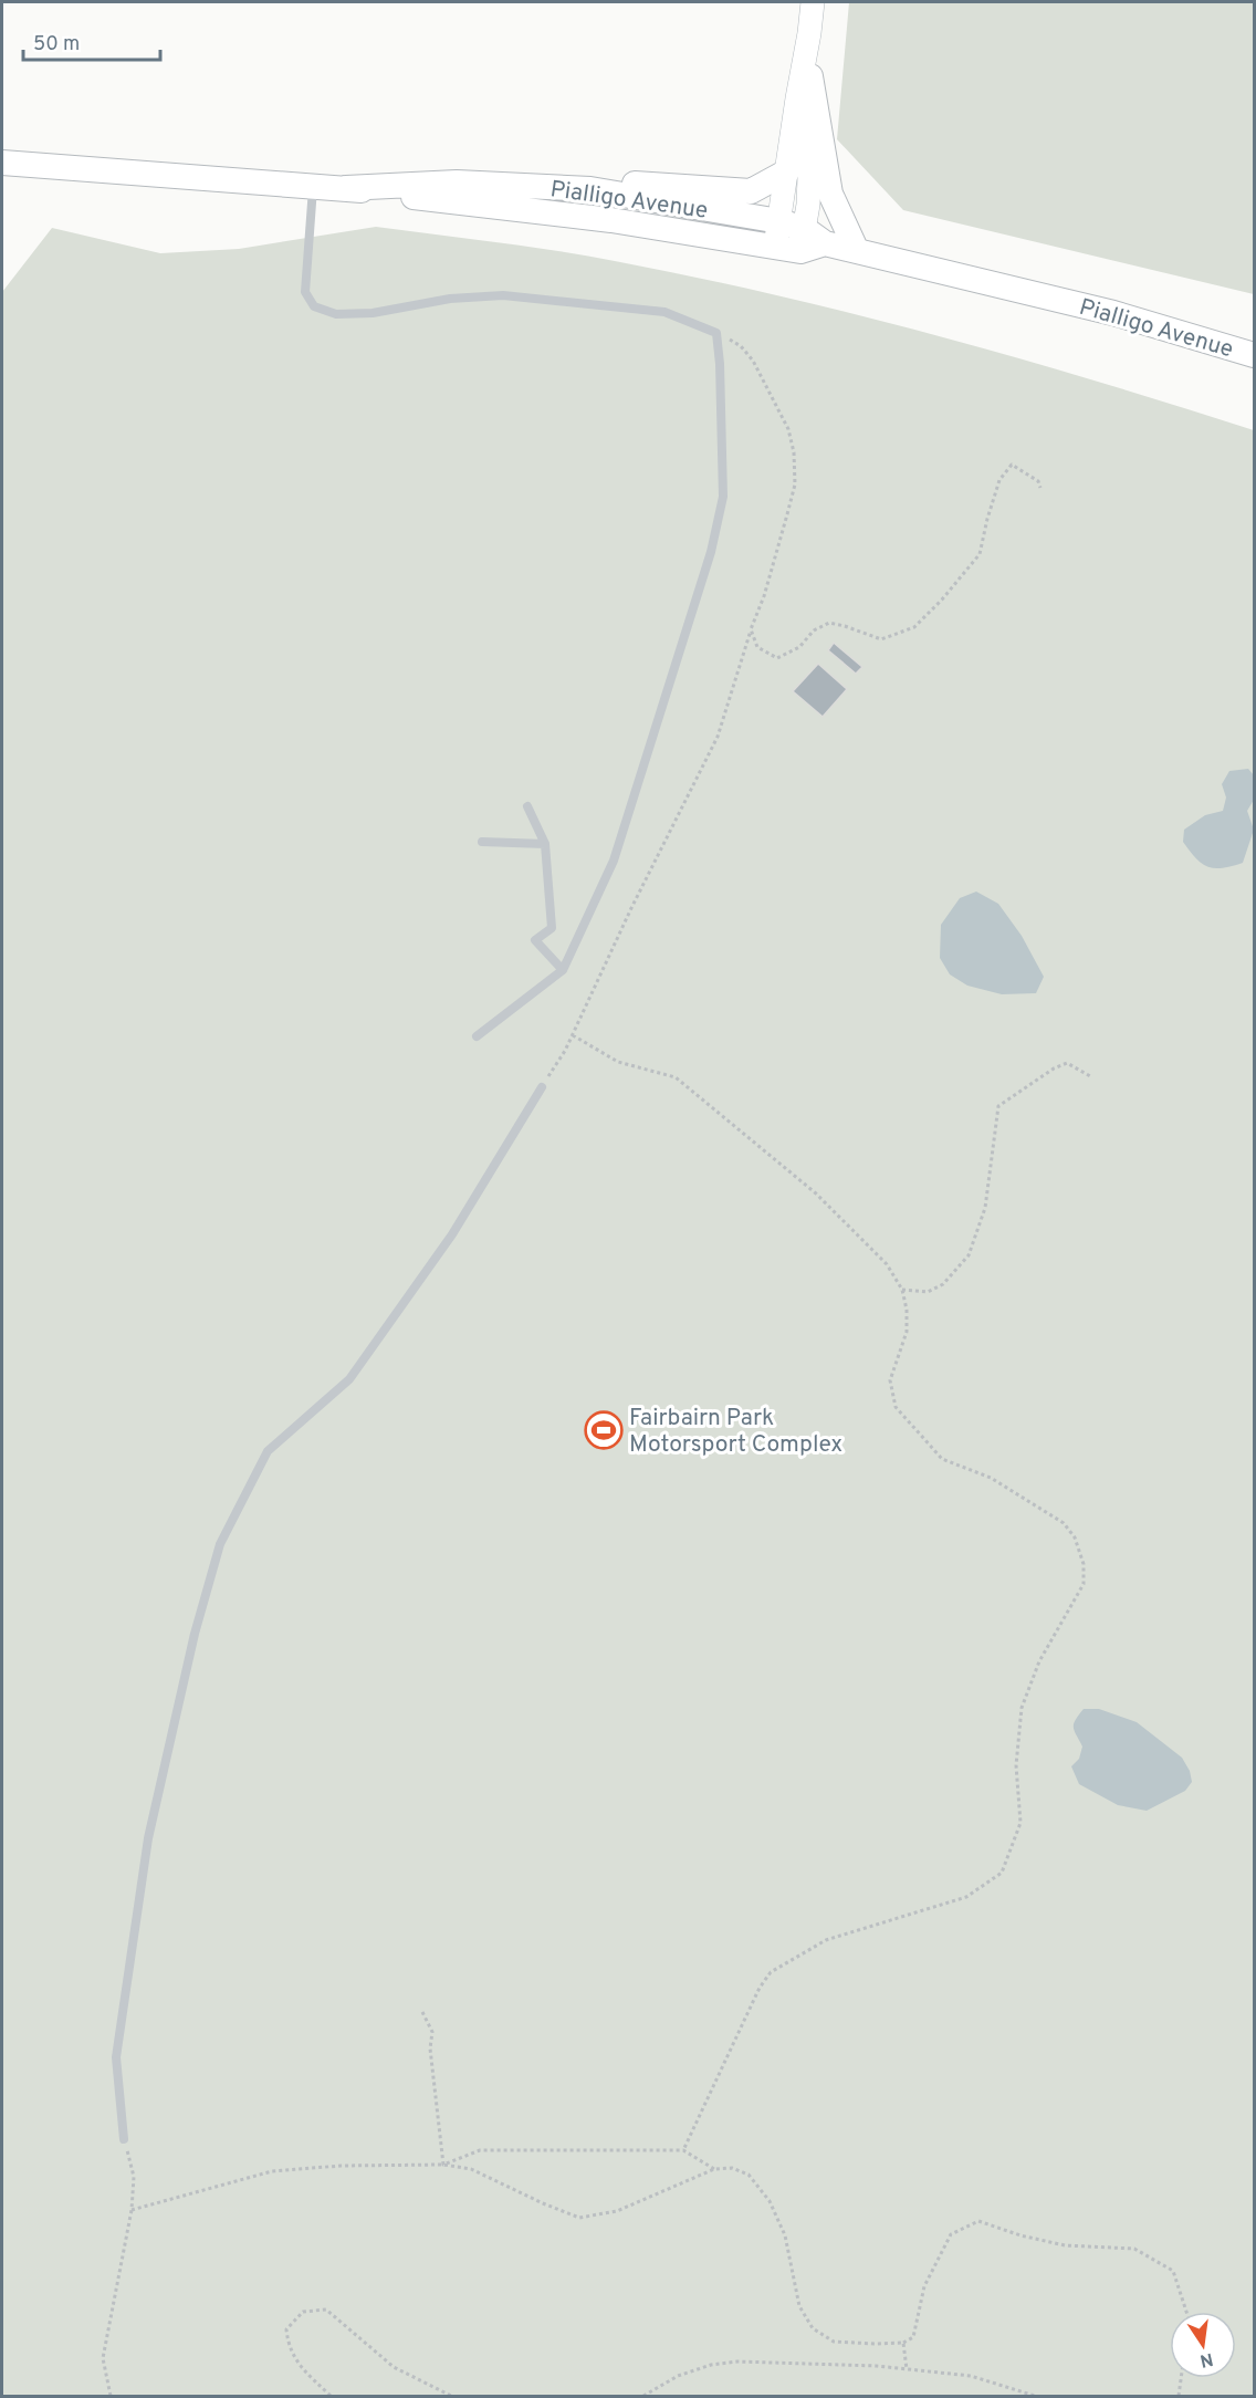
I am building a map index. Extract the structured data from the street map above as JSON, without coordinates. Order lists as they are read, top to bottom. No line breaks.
{"streets":{"main road":["Pialligo Avenue"]},"places":{"sports":["Fairbairn Park Motorsport Complex"]},"scale_bar":"50 m","north":"bottom"}
